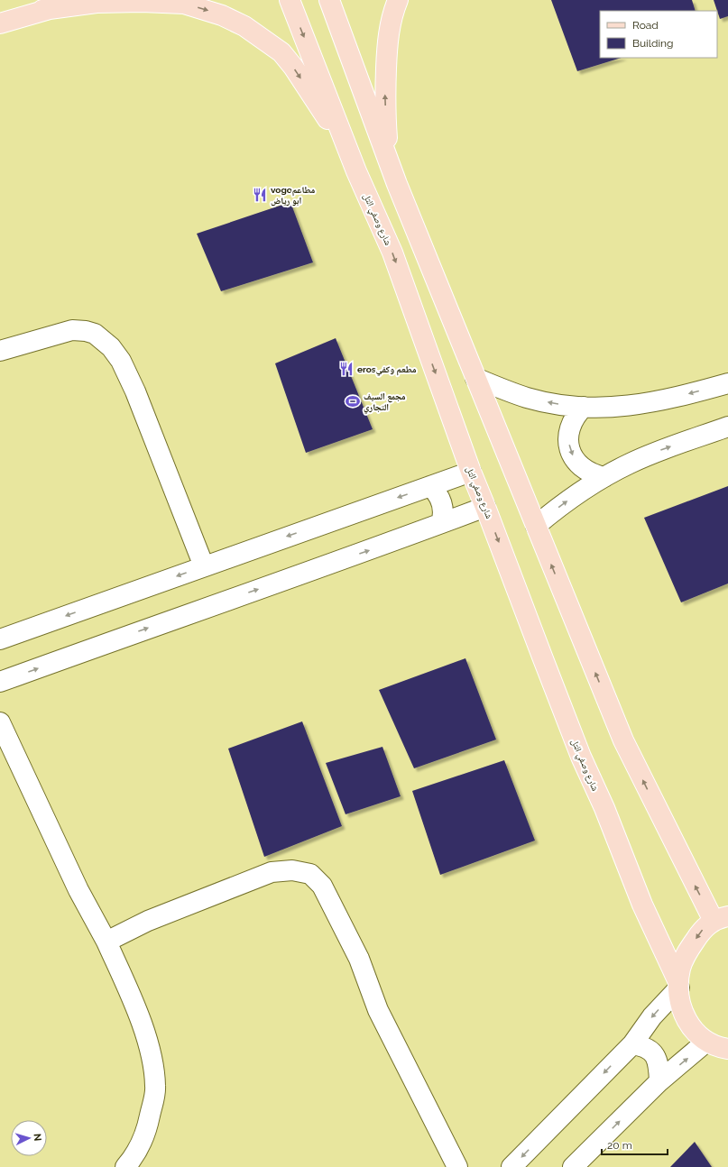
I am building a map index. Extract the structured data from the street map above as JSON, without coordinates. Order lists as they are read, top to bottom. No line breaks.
{"streets":{"main road":["شارع وصفي التل"]},"places":{"restaurant":["vogoمطاعم ابو رياض","erosمطعم وكفي"],"sports":["مجمع السيف التجاري"]},"legend":["Road","Building"],"scale_bar":"20 m","north":"right"}
